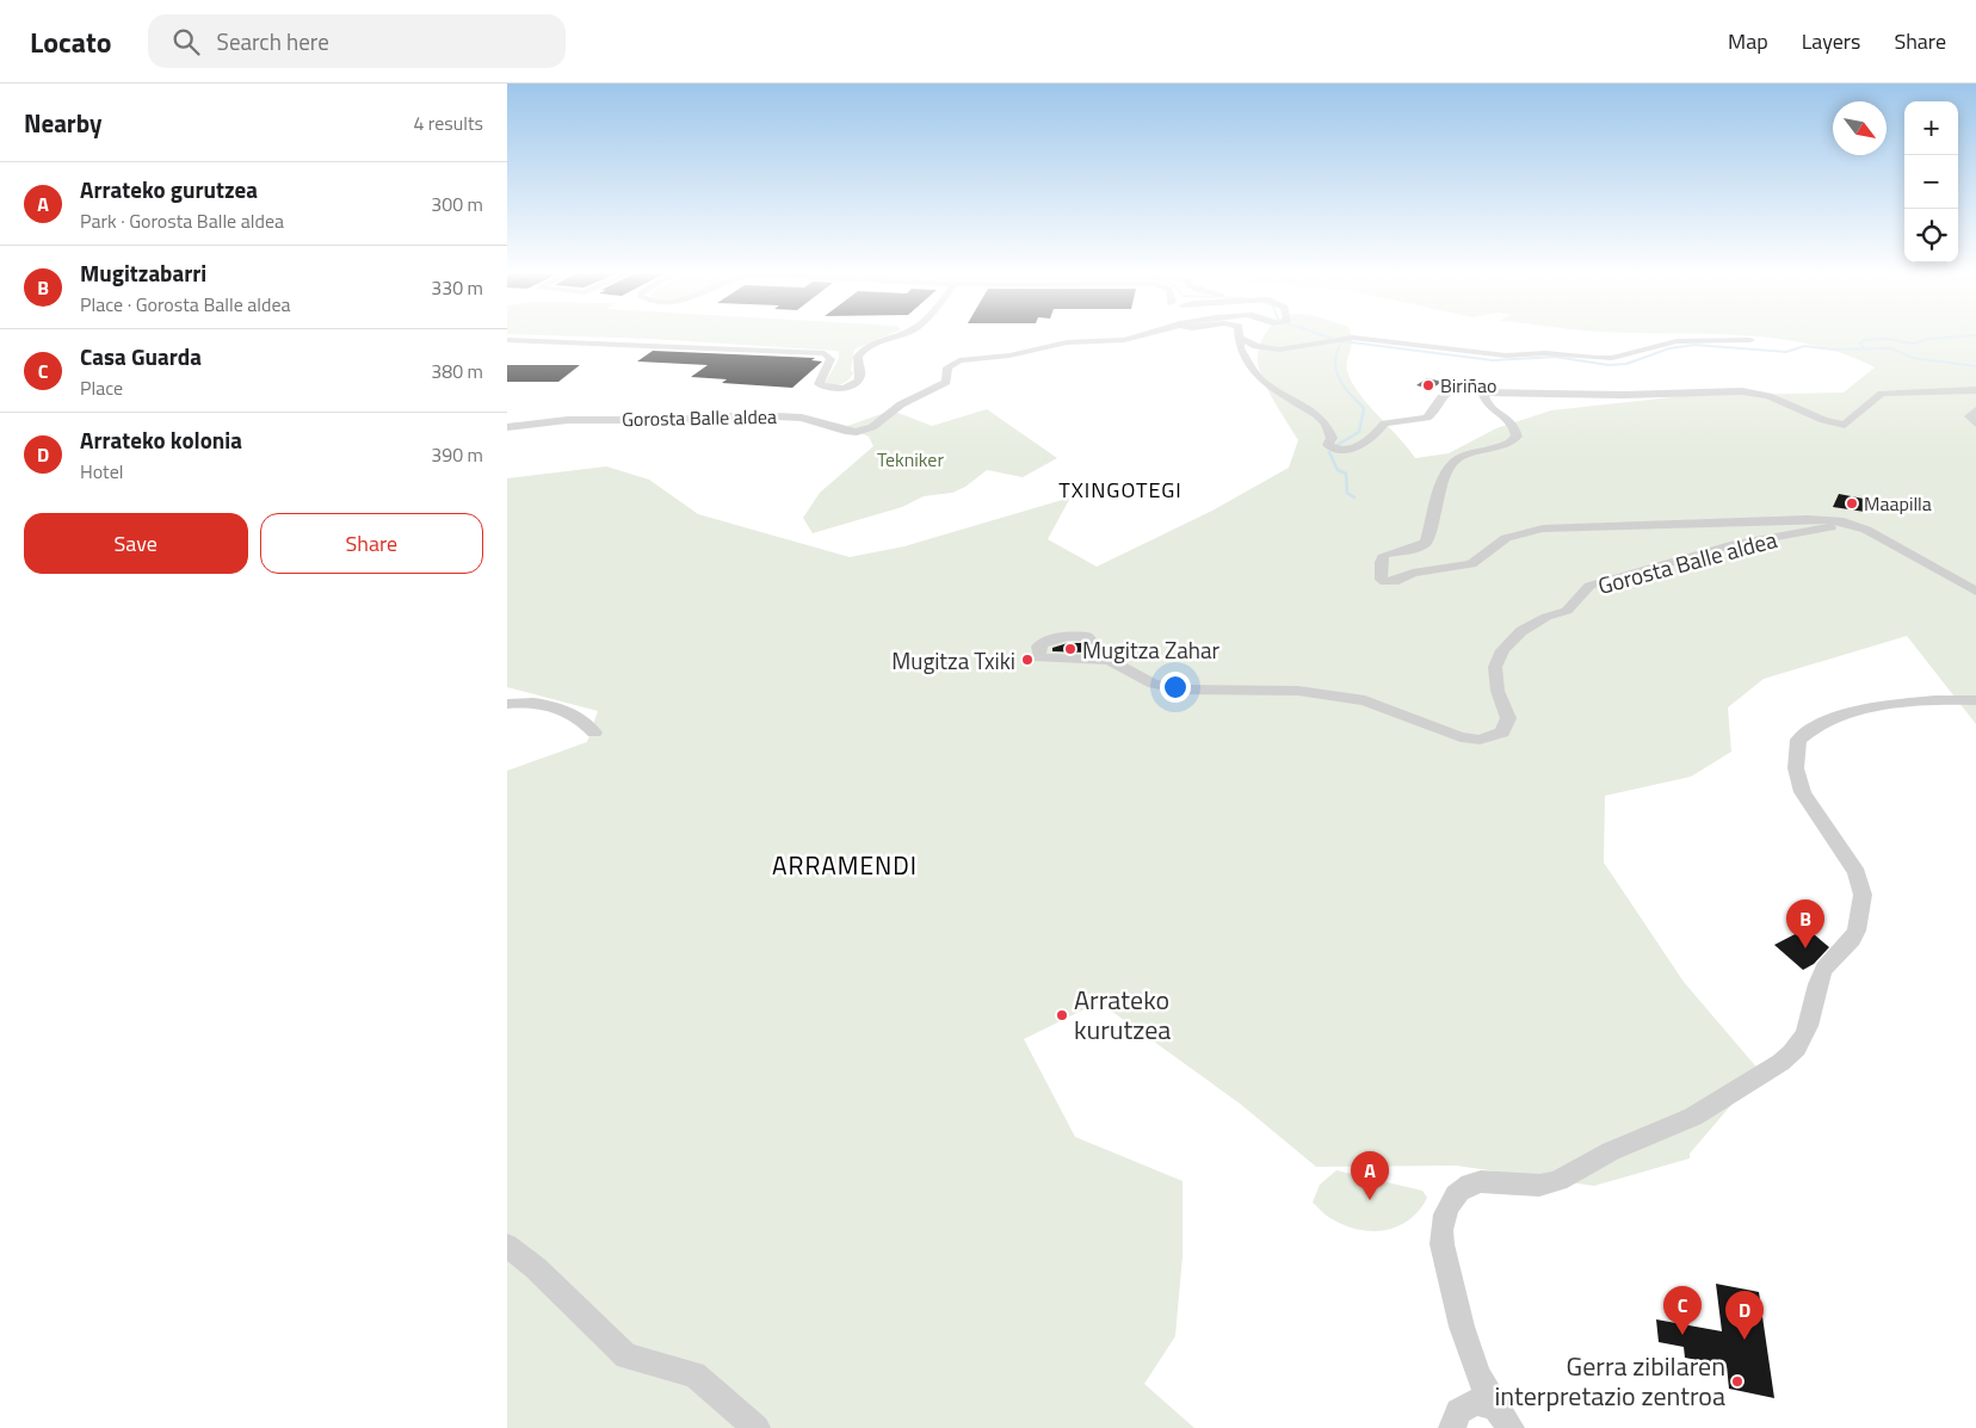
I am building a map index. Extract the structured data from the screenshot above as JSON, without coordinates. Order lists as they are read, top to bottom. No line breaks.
{"streets":{"street":["Gorosta Balle aldea"]},"districts":["TXINGOTEGI","ARRAMENDI"],"parks":["Tekniker"],"places":["Biriñao","Maapilla","Mugitza Zahar","Mugitza Txiki","Arrateko kurutzea","Gerra zibilaren interpretazio zentroa"],"north":"bottom right","page":{"header":"Locato","search":"Search here","nav":["Map","Layers","Share"],"heading":["Nearby","4 results"],"map_buttons":["+","−"],"list":[{"mark":"A","name":"Arrateko gurutzea","note":"Park · Gorosta Balle aldea","value":"300 m"},{"mark":"B","name":"Mugitzabarri","note":"Place · Gorosta Balle aldea","value":"330 m"},{"mark":"C","name":"Casa Guarda","note":"Place","value":"380 m"},{"mark":"D","name":"Arrateko kolonia","note":"Hotel","value":"390 m"}],"buttons":["Save","Share"],"pins":["B","A","C","D"]}}
